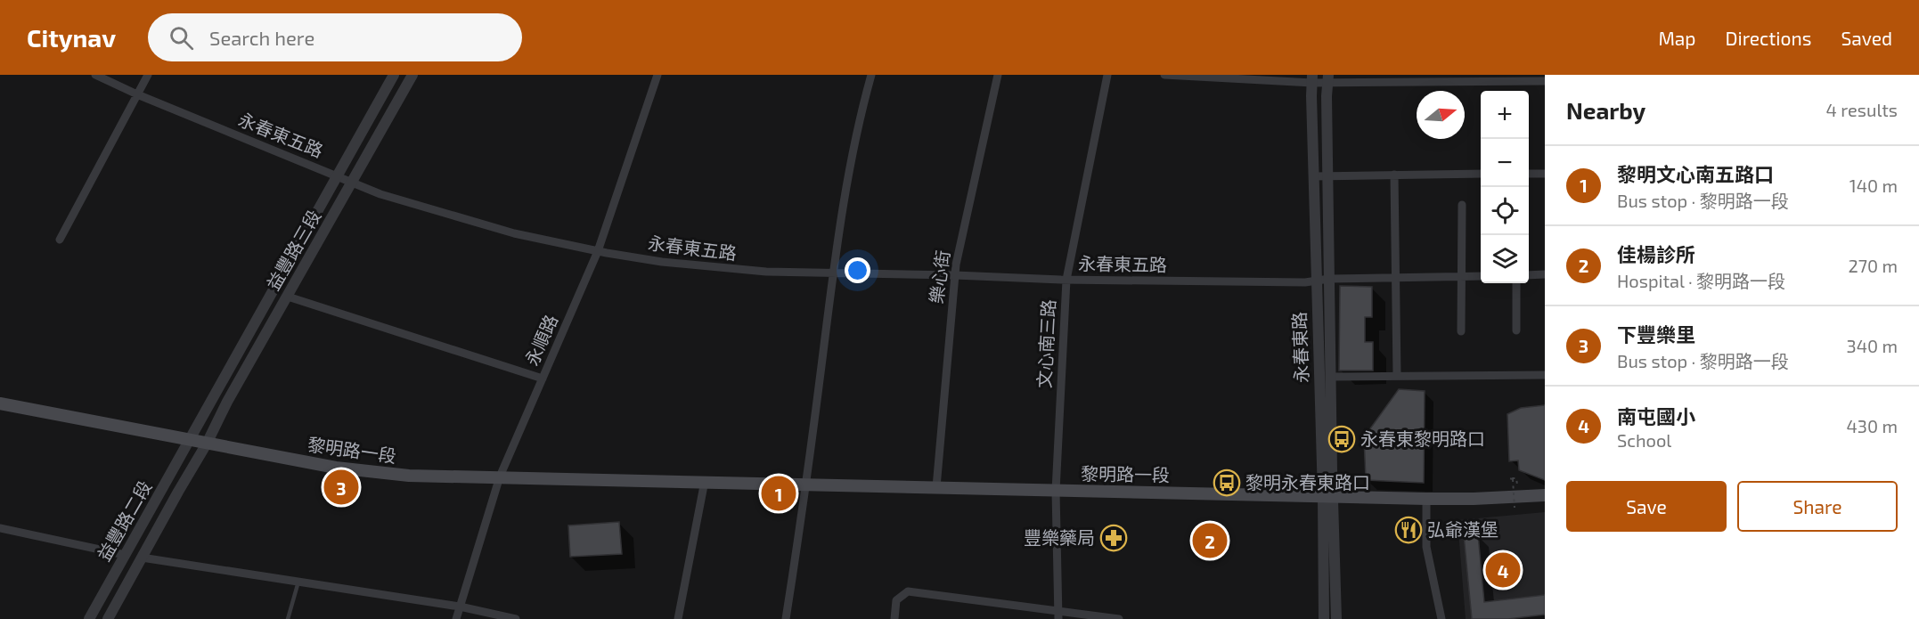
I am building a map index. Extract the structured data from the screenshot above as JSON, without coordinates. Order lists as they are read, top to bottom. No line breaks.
{"streets":{"main road":["黎明路一段"],"street":["永春東五路","益豐路三段","樂心街","永順路","文心南三路","永春東路","益豐路二段"]},"crossings":[["永春東五路","益豐路三段"],["永春東五路","樂心街"],["永春東五路","永順路"],["永春東五路","文心南三路"],["永春東五路","永春東路"],["益豐路三段","黎明路一段"],["益豐路三段","益豐路二段"],["樂心街","黎明路一段"],["永順路","黎明路一段"],["文心南三路","黎明路一段"],["永春東路","黎明路一段"],["黎明路一段","益豐路二段"]],"places":{"bus stop":["永春東黎明路口","黎明永春東路口"],"restaurant":["弘爺漢堡"],"pharmacy":["豐樂藥局"]},"north":"right","page":{"header":"Citynav","search":"Search here","nav":["Map","Directions","Saved"],"heading":["Nearby","4 results"],"map_buttons":["+","−"],"list":[{"mark":"1","name":"黎明文心南五路口","note":"Bus stop · 黎明路一段","value":"140 m"},{"mark":"2","name":"佳楊診所","note":"Hospital · 黎明路一段","value":"270 m"},{"mark":"3","name":"下豐樂里","note":"Bus stop · 黎明路一段","value":"340 m"},{"mark":"4","name":"南屯國小","note":"School","value":"430 m"}],"buttons":["Save","Share"],"pins":["3","1","2","4"]}}
